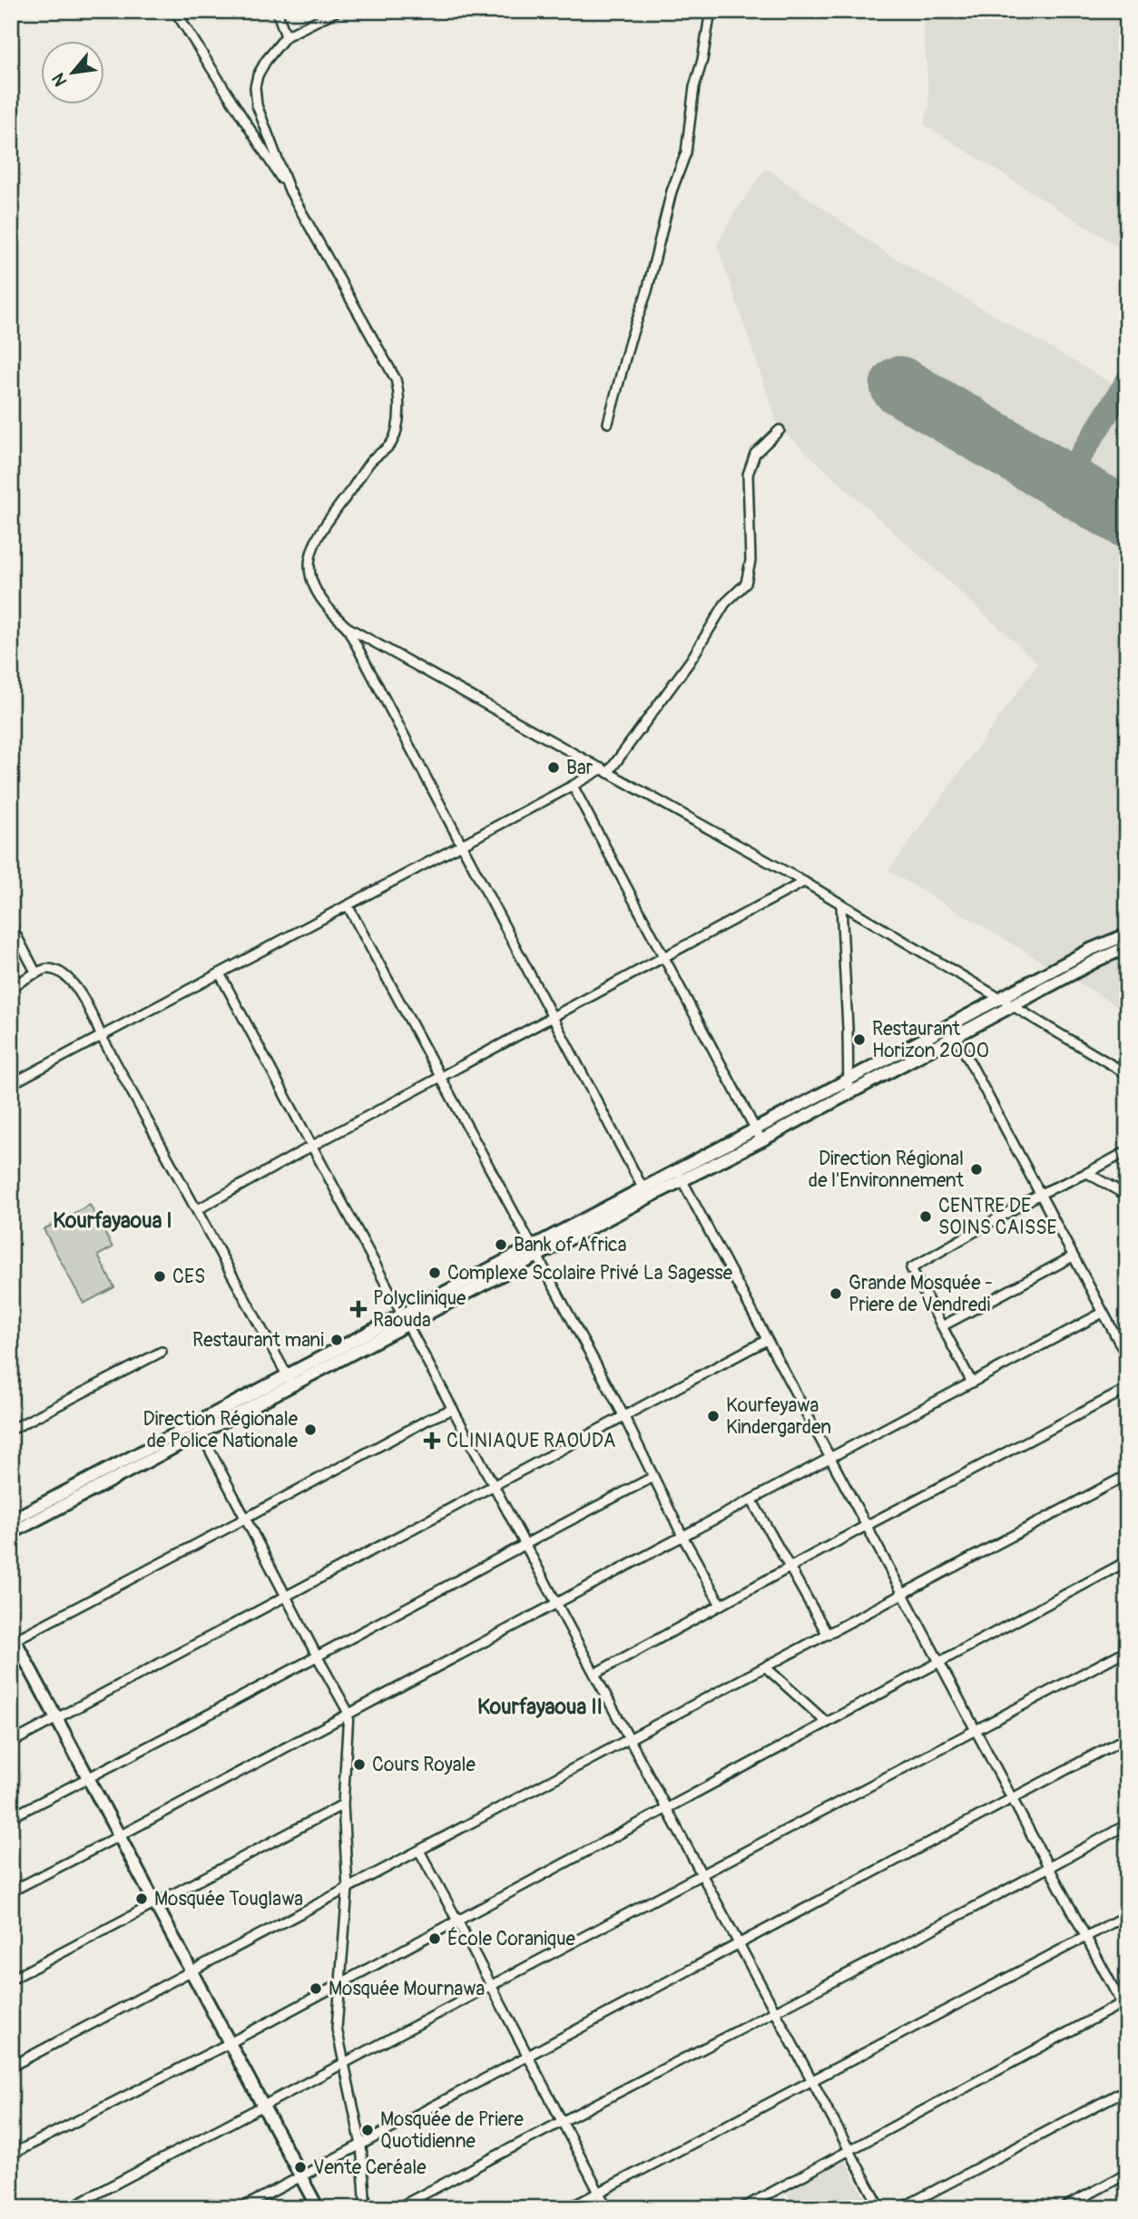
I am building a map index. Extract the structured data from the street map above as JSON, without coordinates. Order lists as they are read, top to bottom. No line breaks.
{"districts":["Kourfayaoua I","Kourfayaoua II"],"places":{"other":["Bar","Restaurant Horizon 2000","Direction Régional de l'Environnement","CENTRE DE SOINS CAISSE","Bank of Africa","Complexe Scolaire Privé La Sagesse","CES","Grande Mosquée - Priere de Vendredi","Restaurant mani","Kourfeyawa Kindergarden","Direction Régionale de Police Nationale","Cours Royale","Mosquée Touglawa","École Coranique","Mosquée Mournawa","Mosquée de Priere Quotidienne","Vente Ceréale"],"health":["Polyclinique Raouda","CLINIAQUE RAOUDA"]},"north":"bottom left"}
